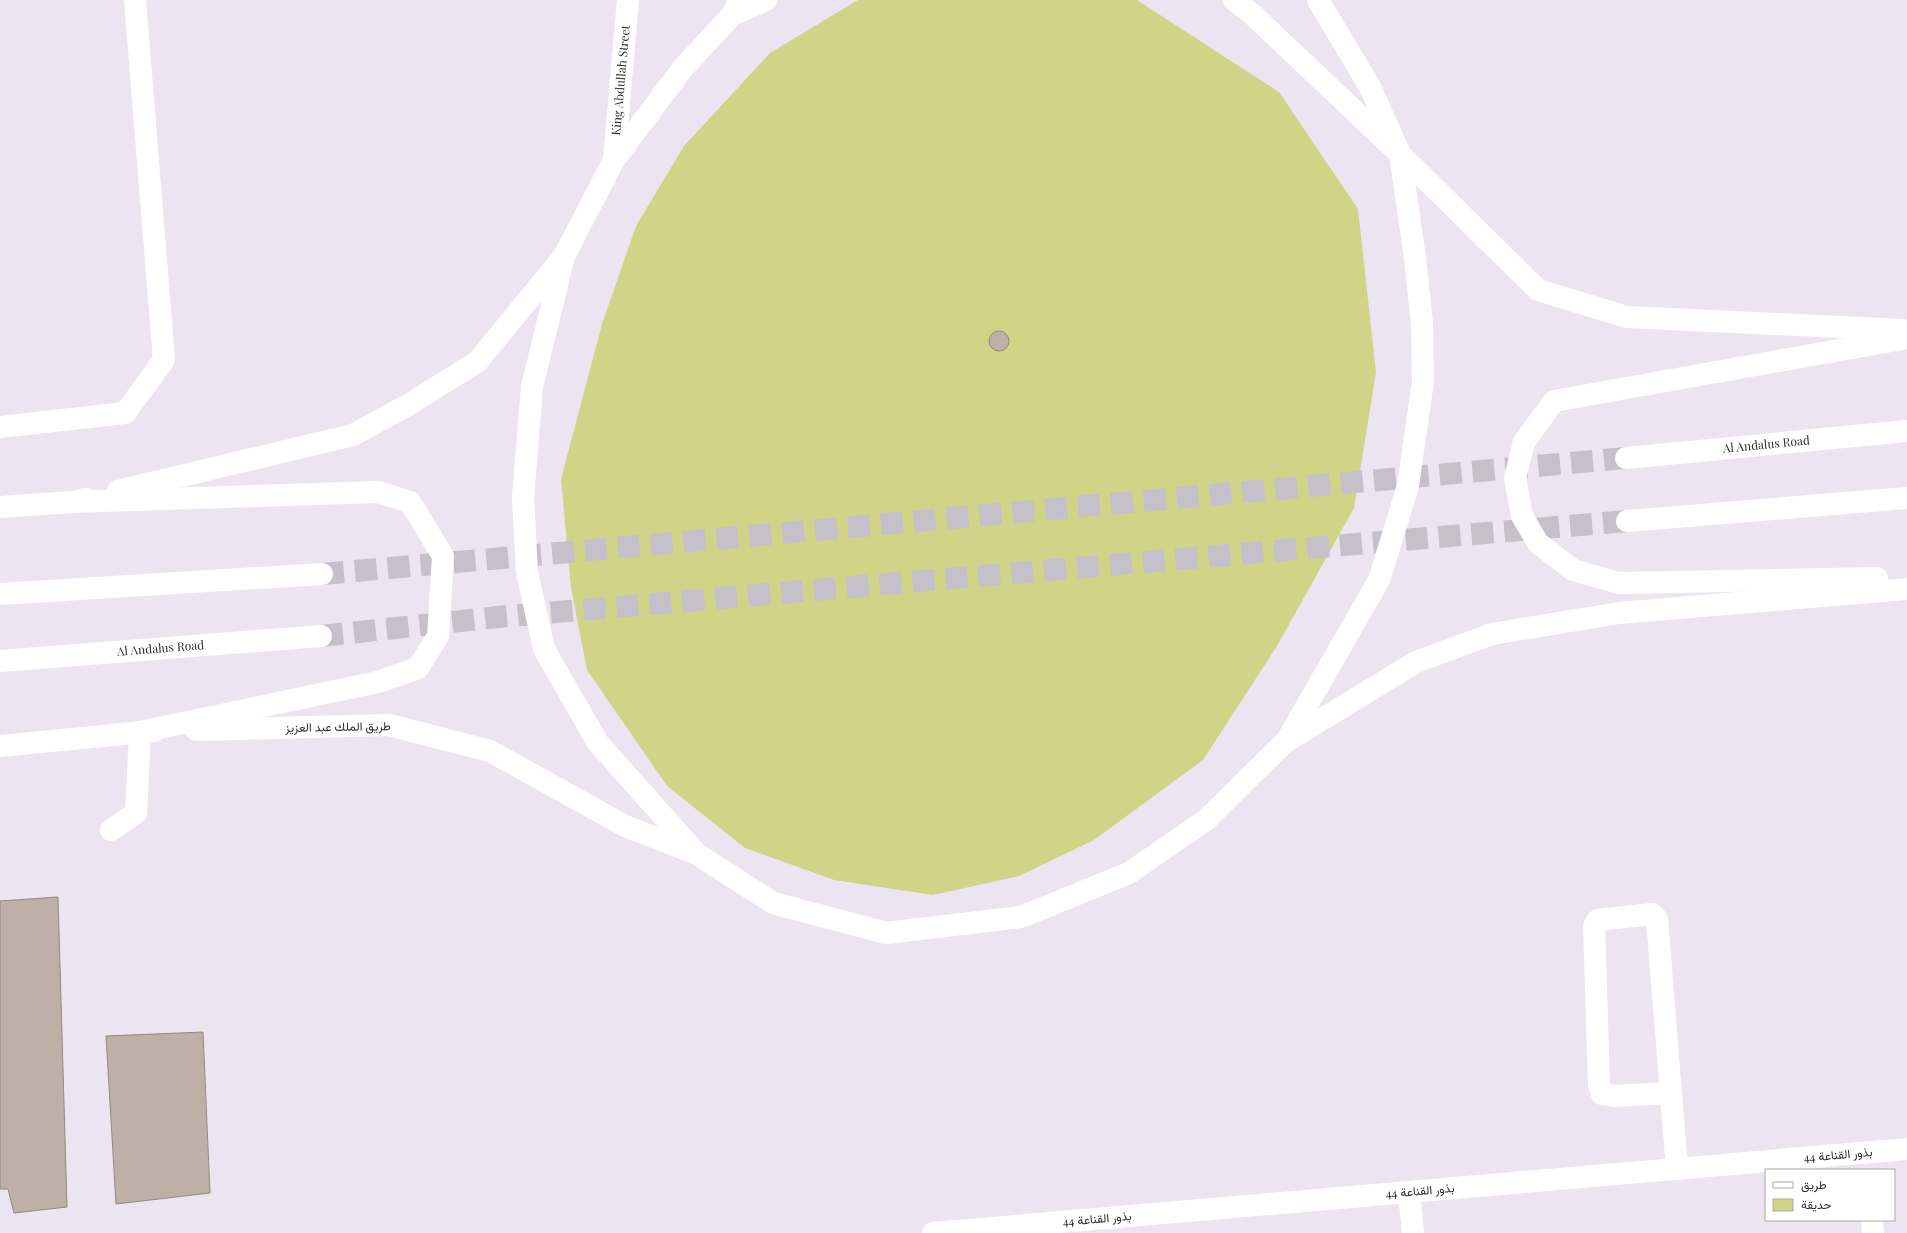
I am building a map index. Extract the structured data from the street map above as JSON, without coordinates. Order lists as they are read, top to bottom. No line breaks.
{"streets":{"main road":["King Abdullah Street","Al Andalus Road","طريق الملك عبد العزيز","بذور القناعة 44"]},"legend":["طريق","حديقة"]}
